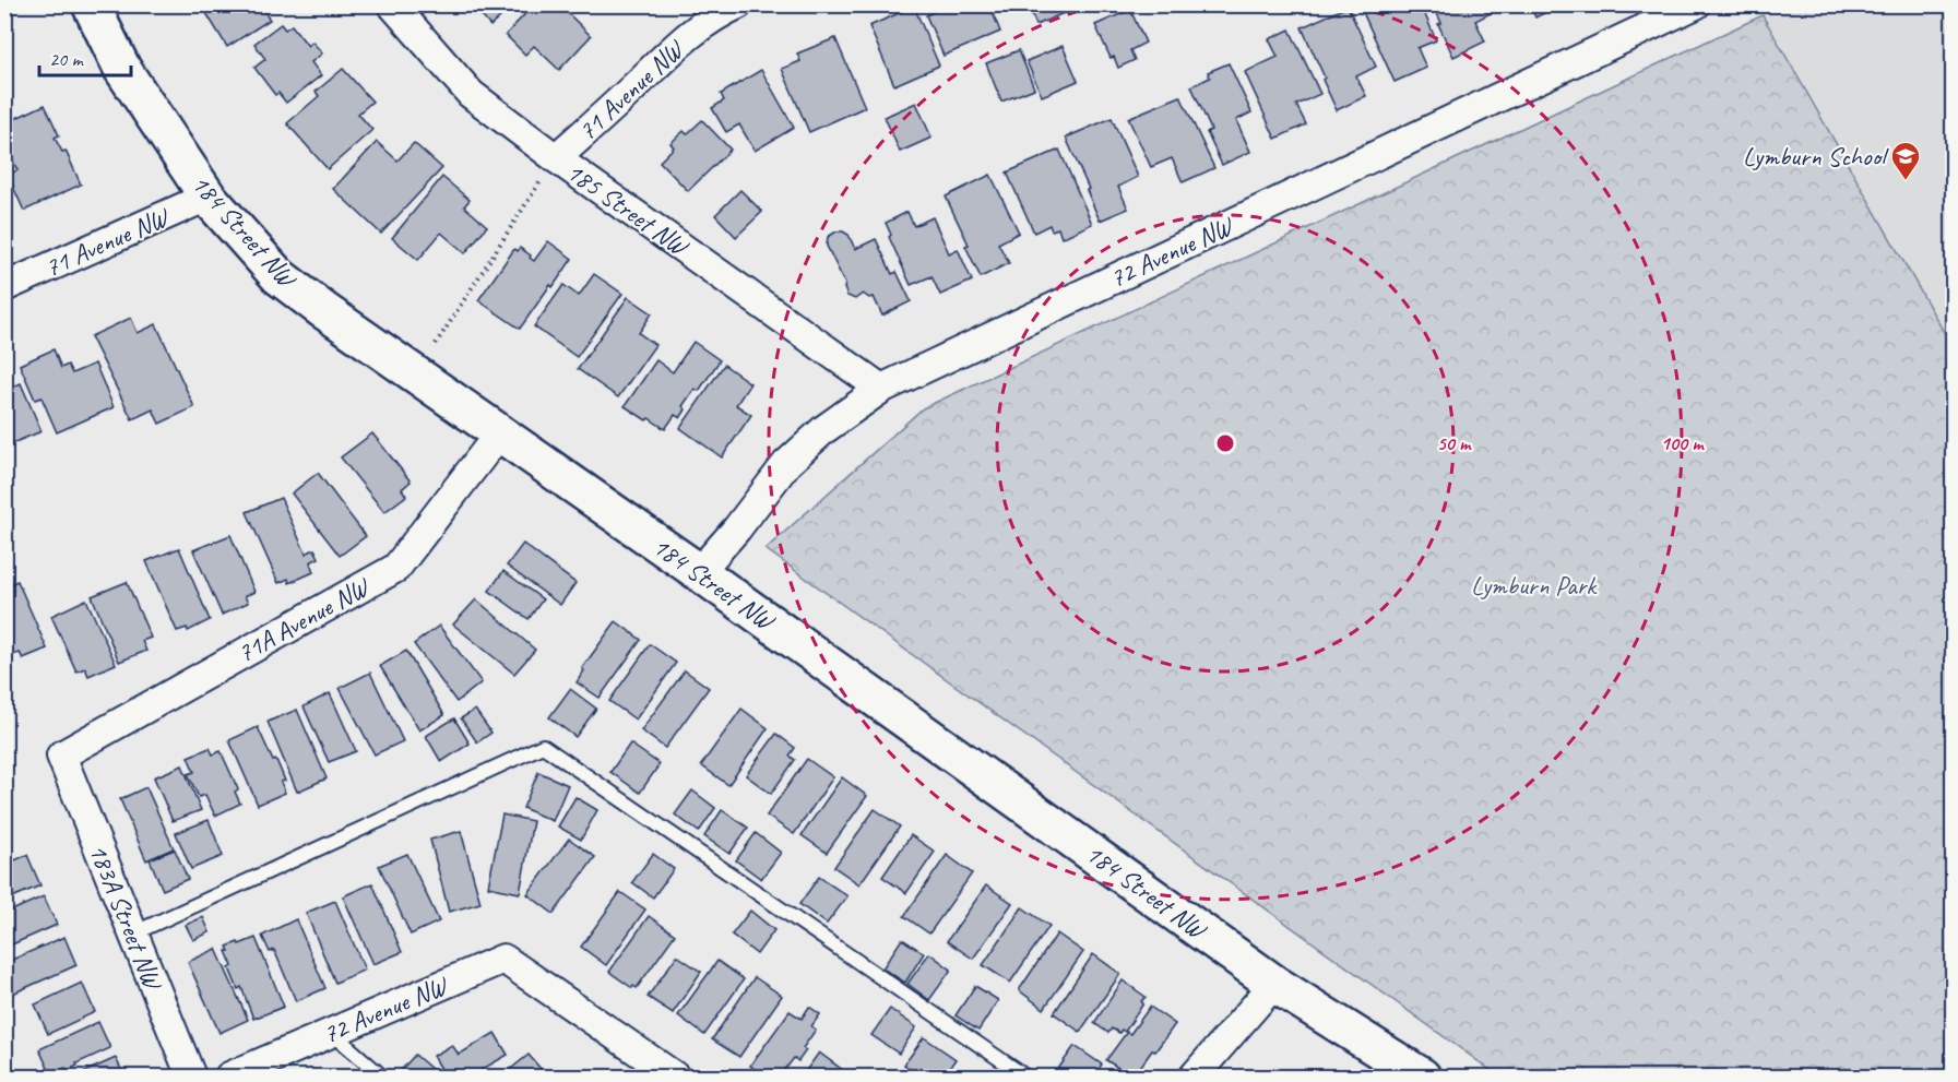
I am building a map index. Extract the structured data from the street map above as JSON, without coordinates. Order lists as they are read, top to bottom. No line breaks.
{"streets":{"street":["71 Avenue NW","185 Street NW","184 Street NW","72 Avenue NW","71A Avenue NW","183A Street NW"]},"crossings":[["71 Avenue NW","185 Street NW"],["71 Avenue NW","184 Street NW"],["185 Street NW","72 Avenue NW"],["184 Street NW","72 Avenue NW"],["184 Street NW","71A Avenue NW"],["71A Avenue NW","183A Street NW"]],"parks":["Lymburn Park"],"places":{"school or university":["Lymburn School"]},"scale_bar":"20 m","rings":["50 m","100 m"]}
